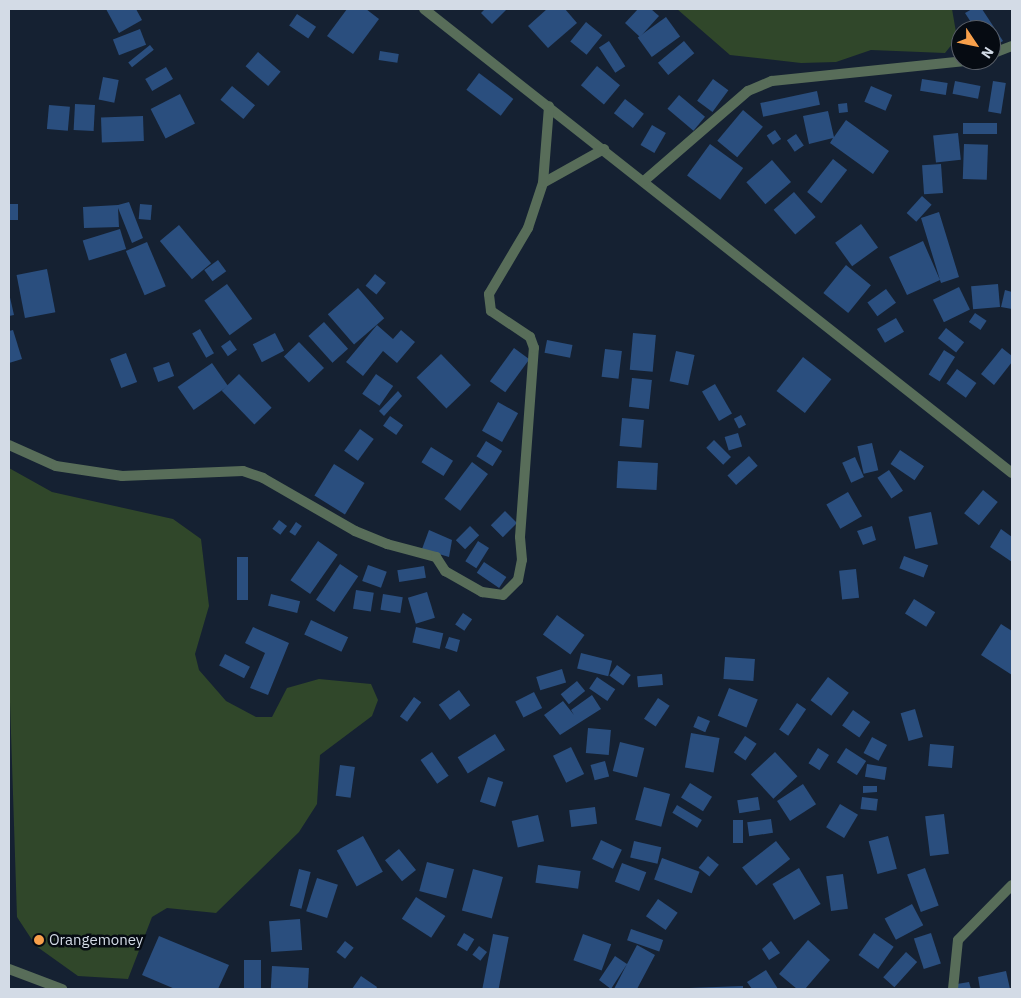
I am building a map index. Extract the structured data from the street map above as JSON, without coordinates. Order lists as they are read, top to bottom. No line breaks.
{"places":["Orangemoney"],"north":"bottom right"}
